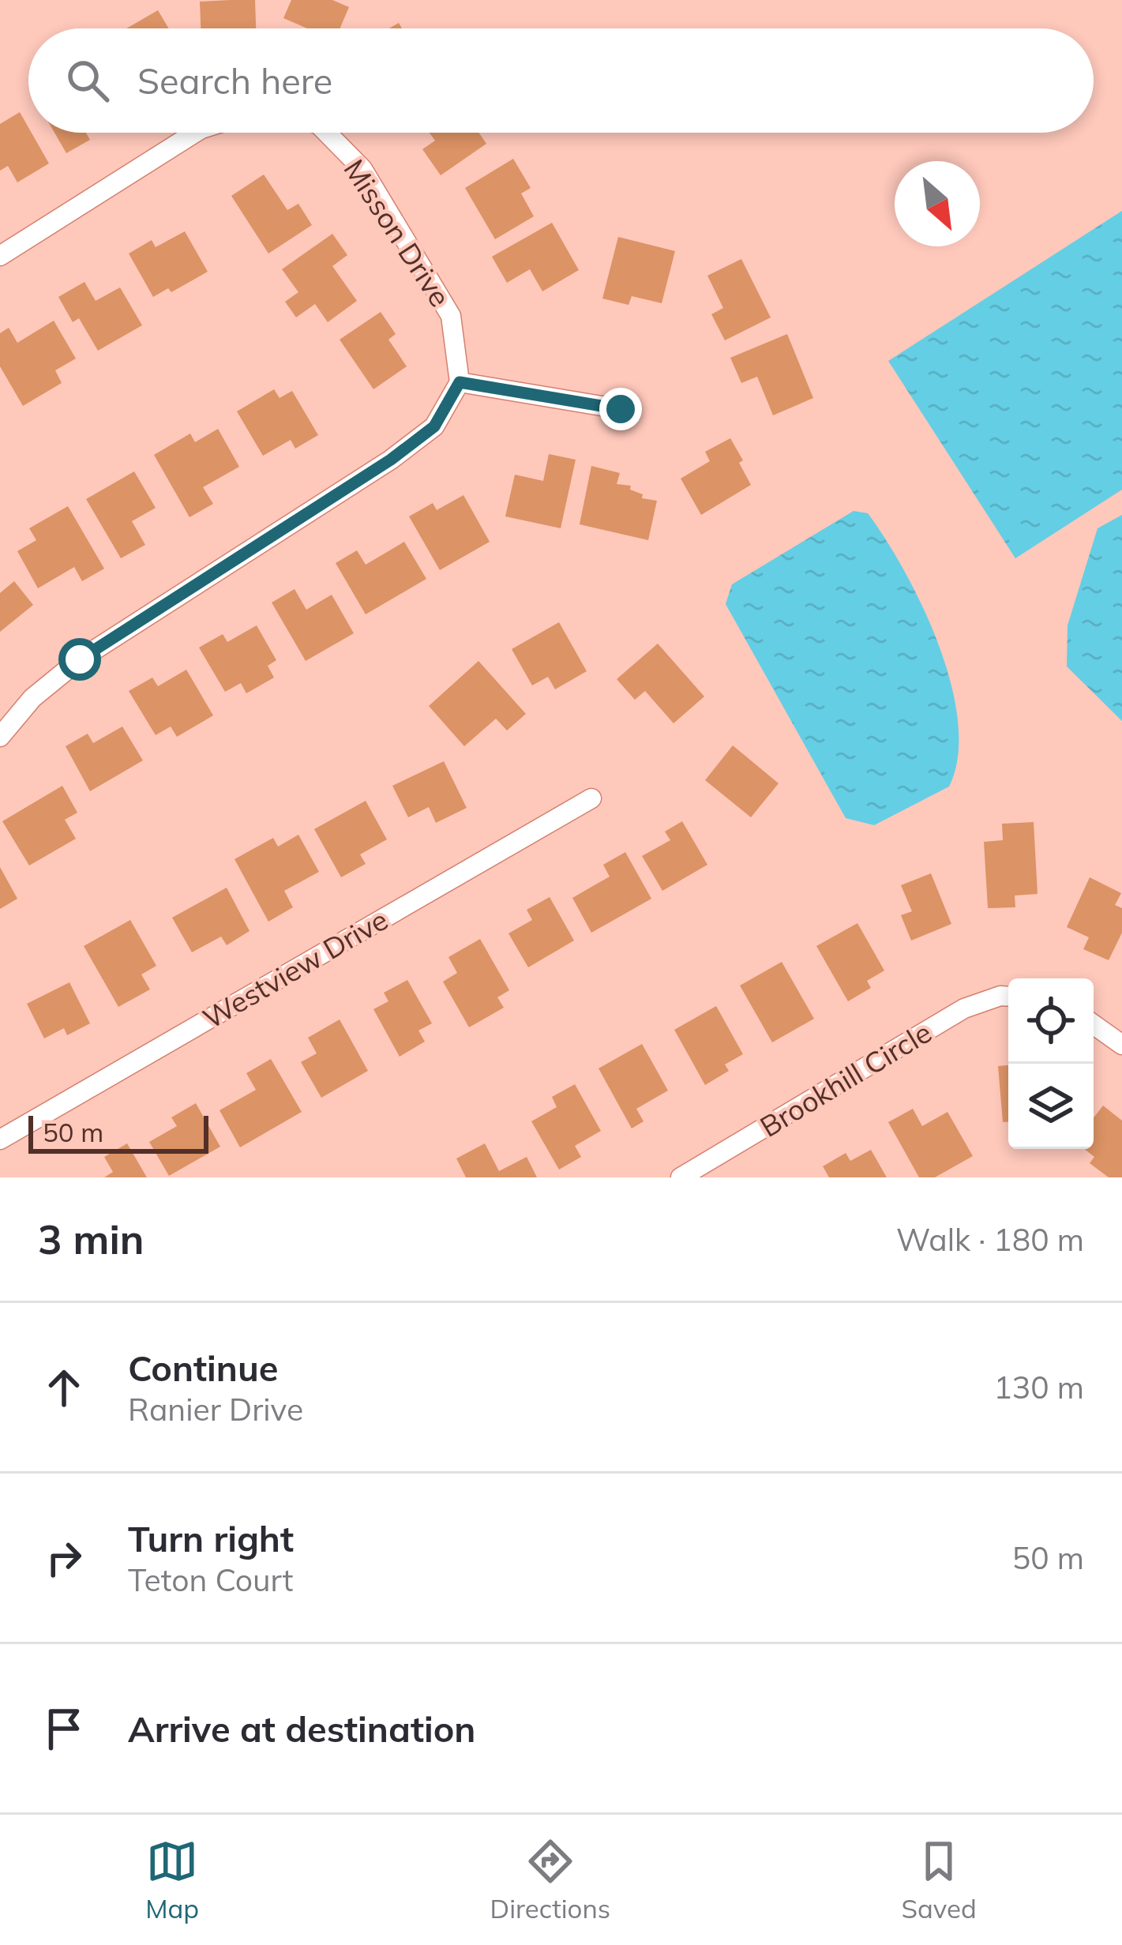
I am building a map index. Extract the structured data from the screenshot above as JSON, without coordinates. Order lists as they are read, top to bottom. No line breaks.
{"streets":{"street":["Misson Drive","Westview Drive","Brookhill Circle"]},"scale_bar":"50 m","north":"bottom right","page":{"search":"Search here","scale":"50 m","heading":["3 min","Walk · 180 m"],"list":[["Continue","Ranier Drive","130 m"],["Turn right","Teton Court","50 m"],"Arrive at destination"],"nav":["Map","Directions","Saved"]}}
